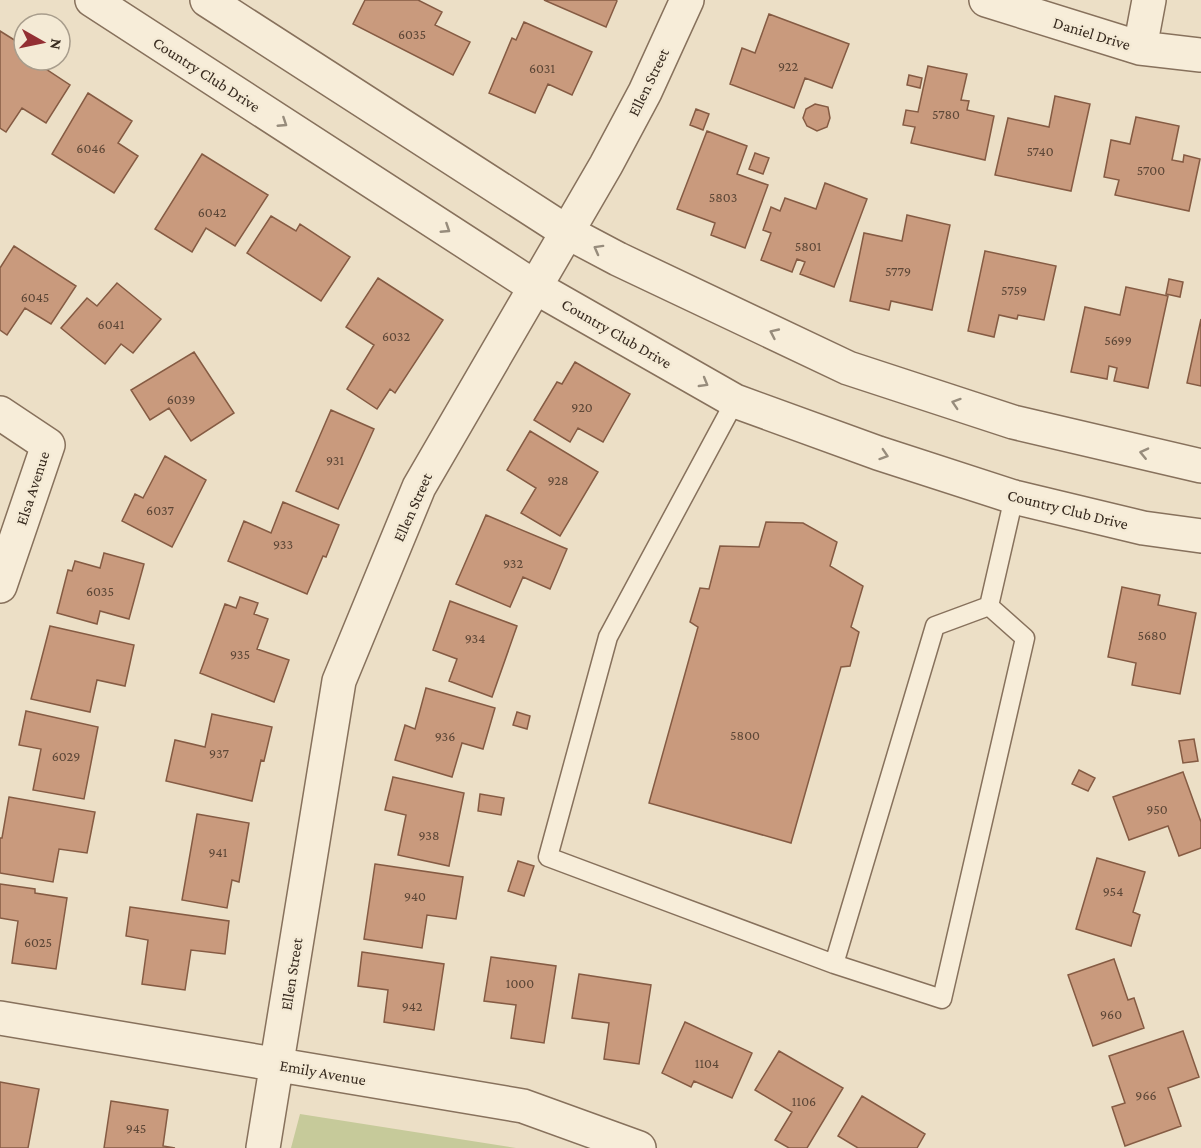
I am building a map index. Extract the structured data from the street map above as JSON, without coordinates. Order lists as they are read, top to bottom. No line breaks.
{"streets":{"street":["Daniel Drive","Country Club Drive","Ellen Street","Elsa Avenue","Emily Avenue"]},"crossings":[["Country Club Drive","Ellen Street"],["Ellen Street","Emily Avenue"]],"house_numbers":["6035","922","6031","5780","6046","5740","5700","5803","6042","5801","5779","5759","6045","6041","6032","5699","6039","920","931","928","6037","933","932","6035","5680","934","935","5800","936","937","6029","950","938","941","954","940","6025","1000","942","960","1104","966","1106","945"],"north":"right"}
